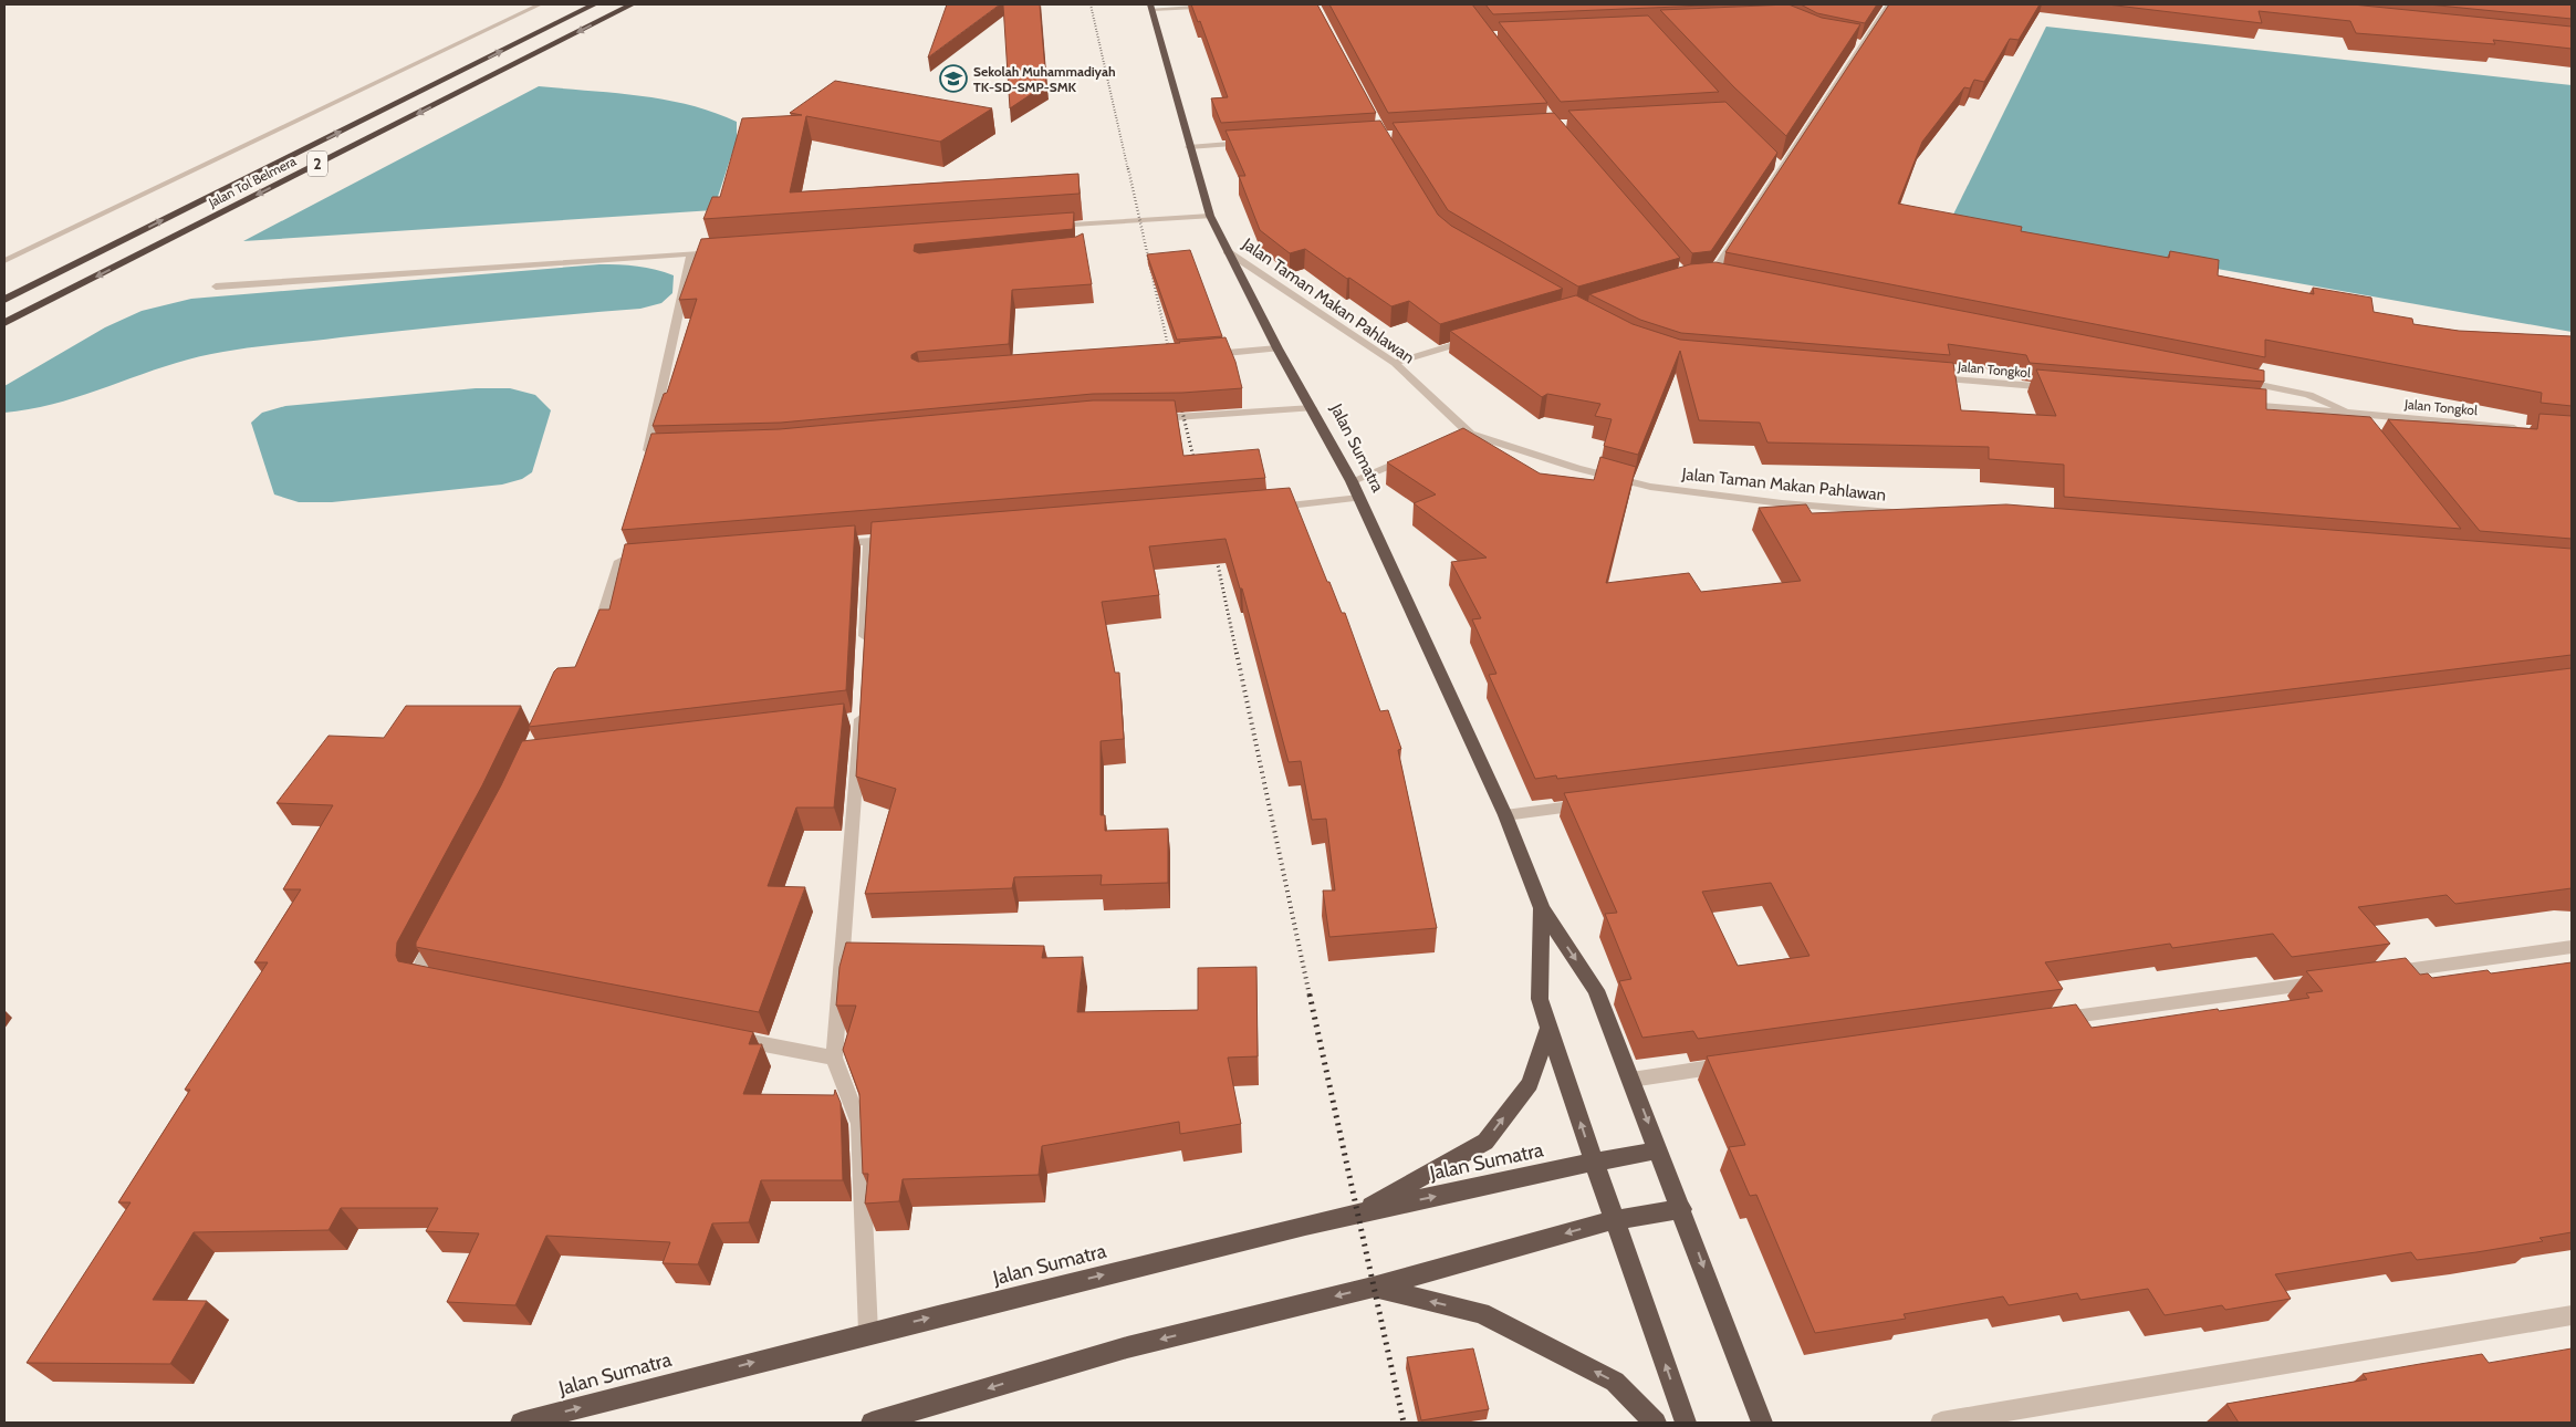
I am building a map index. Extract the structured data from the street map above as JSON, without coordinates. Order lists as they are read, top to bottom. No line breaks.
{"streets":{"highway":["2","Jalan Tol Belmera","Jalan Sumatra"],"street":["Jalan Taman Makan Pahlawan","Jalan Tongkol"]},"crossings":[["Jalan Taman Makan Pahlawan","Jalan Sumatra"]],"places":{"school or university":["Sekolah Muhammadiyah TK-SD-SMP-SMK"]}}
